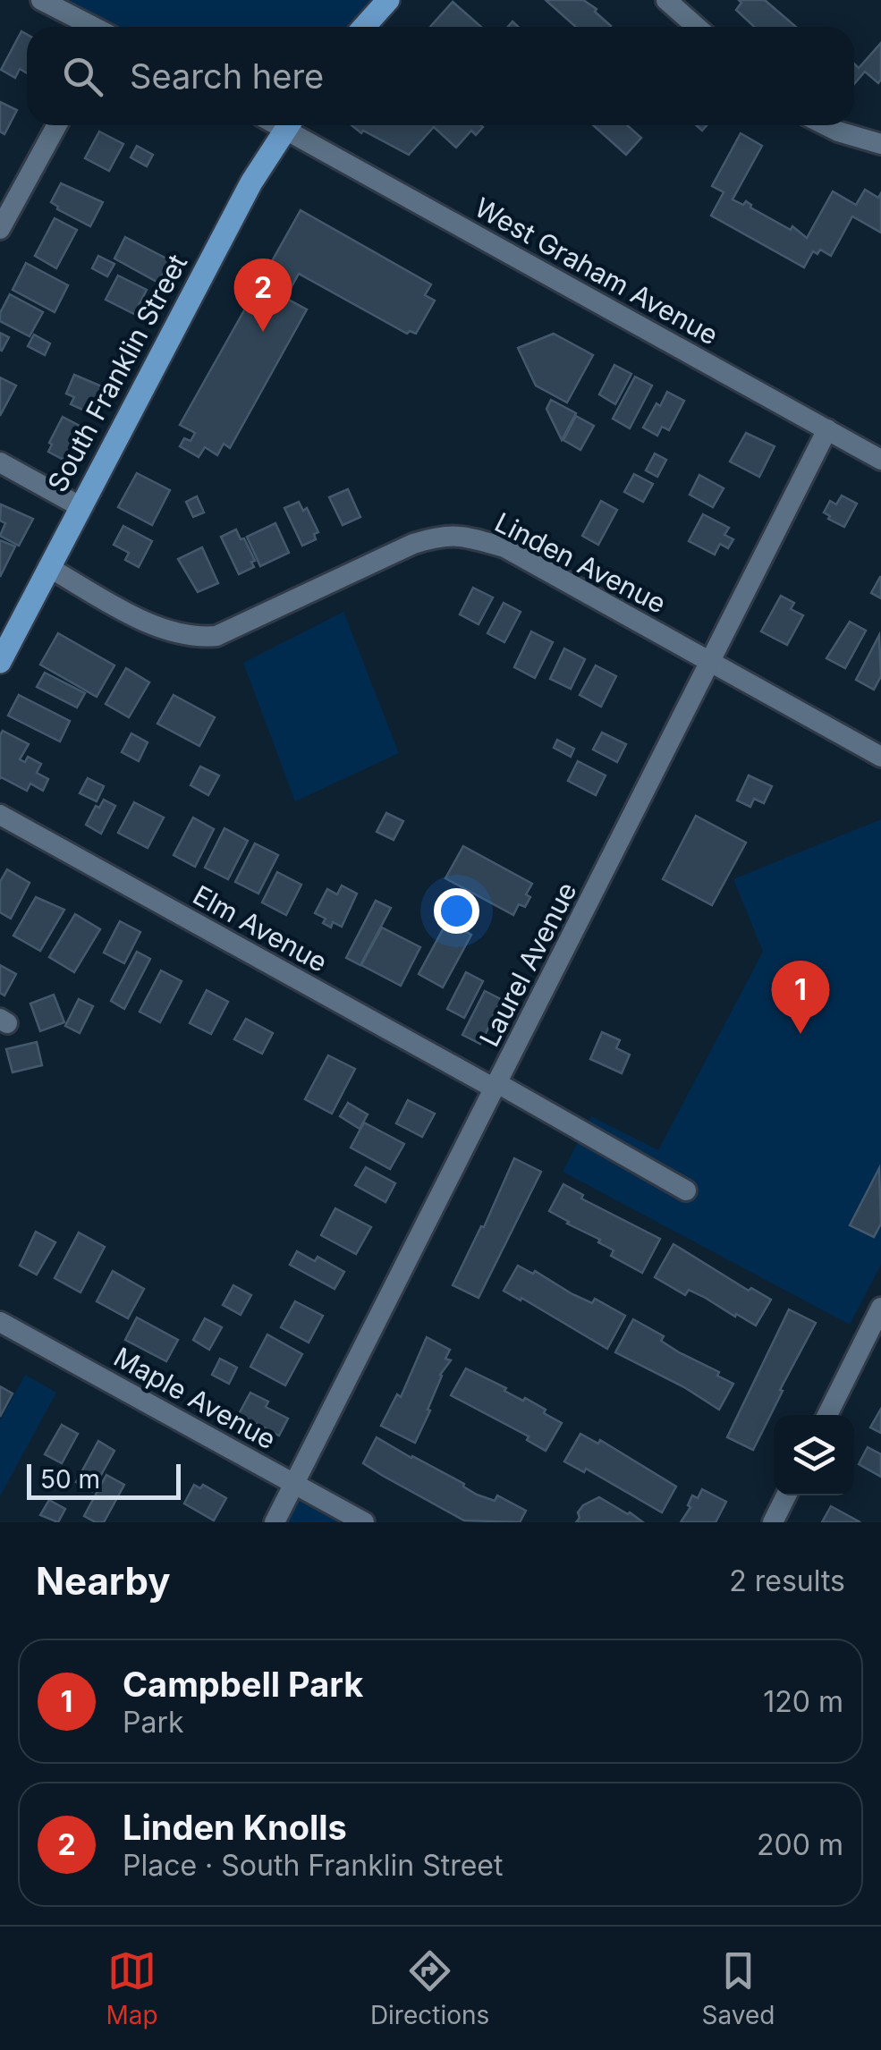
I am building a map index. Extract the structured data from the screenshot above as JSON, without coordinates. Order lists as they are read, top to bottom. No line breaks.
{"streets":{"main road":["South Franklin Street"],"street":["West Graham Avenue","Linden Avenue","Elm Avenue","Laurel Avenue","Maple Avenue"]},"crossings":[["West Graham Avenue","Laurel Avenue"],["South Franklin Street","Linden Avenue"],["Linden Avenue","Laurel Avenue"],["Elm Avenue","Laurel Avenue"],["Laurel Avenue","Maple Avenue"]],"scale_bar":"50 m","page":{"search":"Search here","pins":["2","1"],"scale":"50 m","heading":["Nearby","2 results"],"list":[{"mark":"1","name":"Campbell Park","note":"Park","value":"120 m"},{"mark":"2","name":"Linden Knolls","note":"Place · South Franklin Street","value":"200 m"}],"nav":["Map","Directions","Saved"]}}
